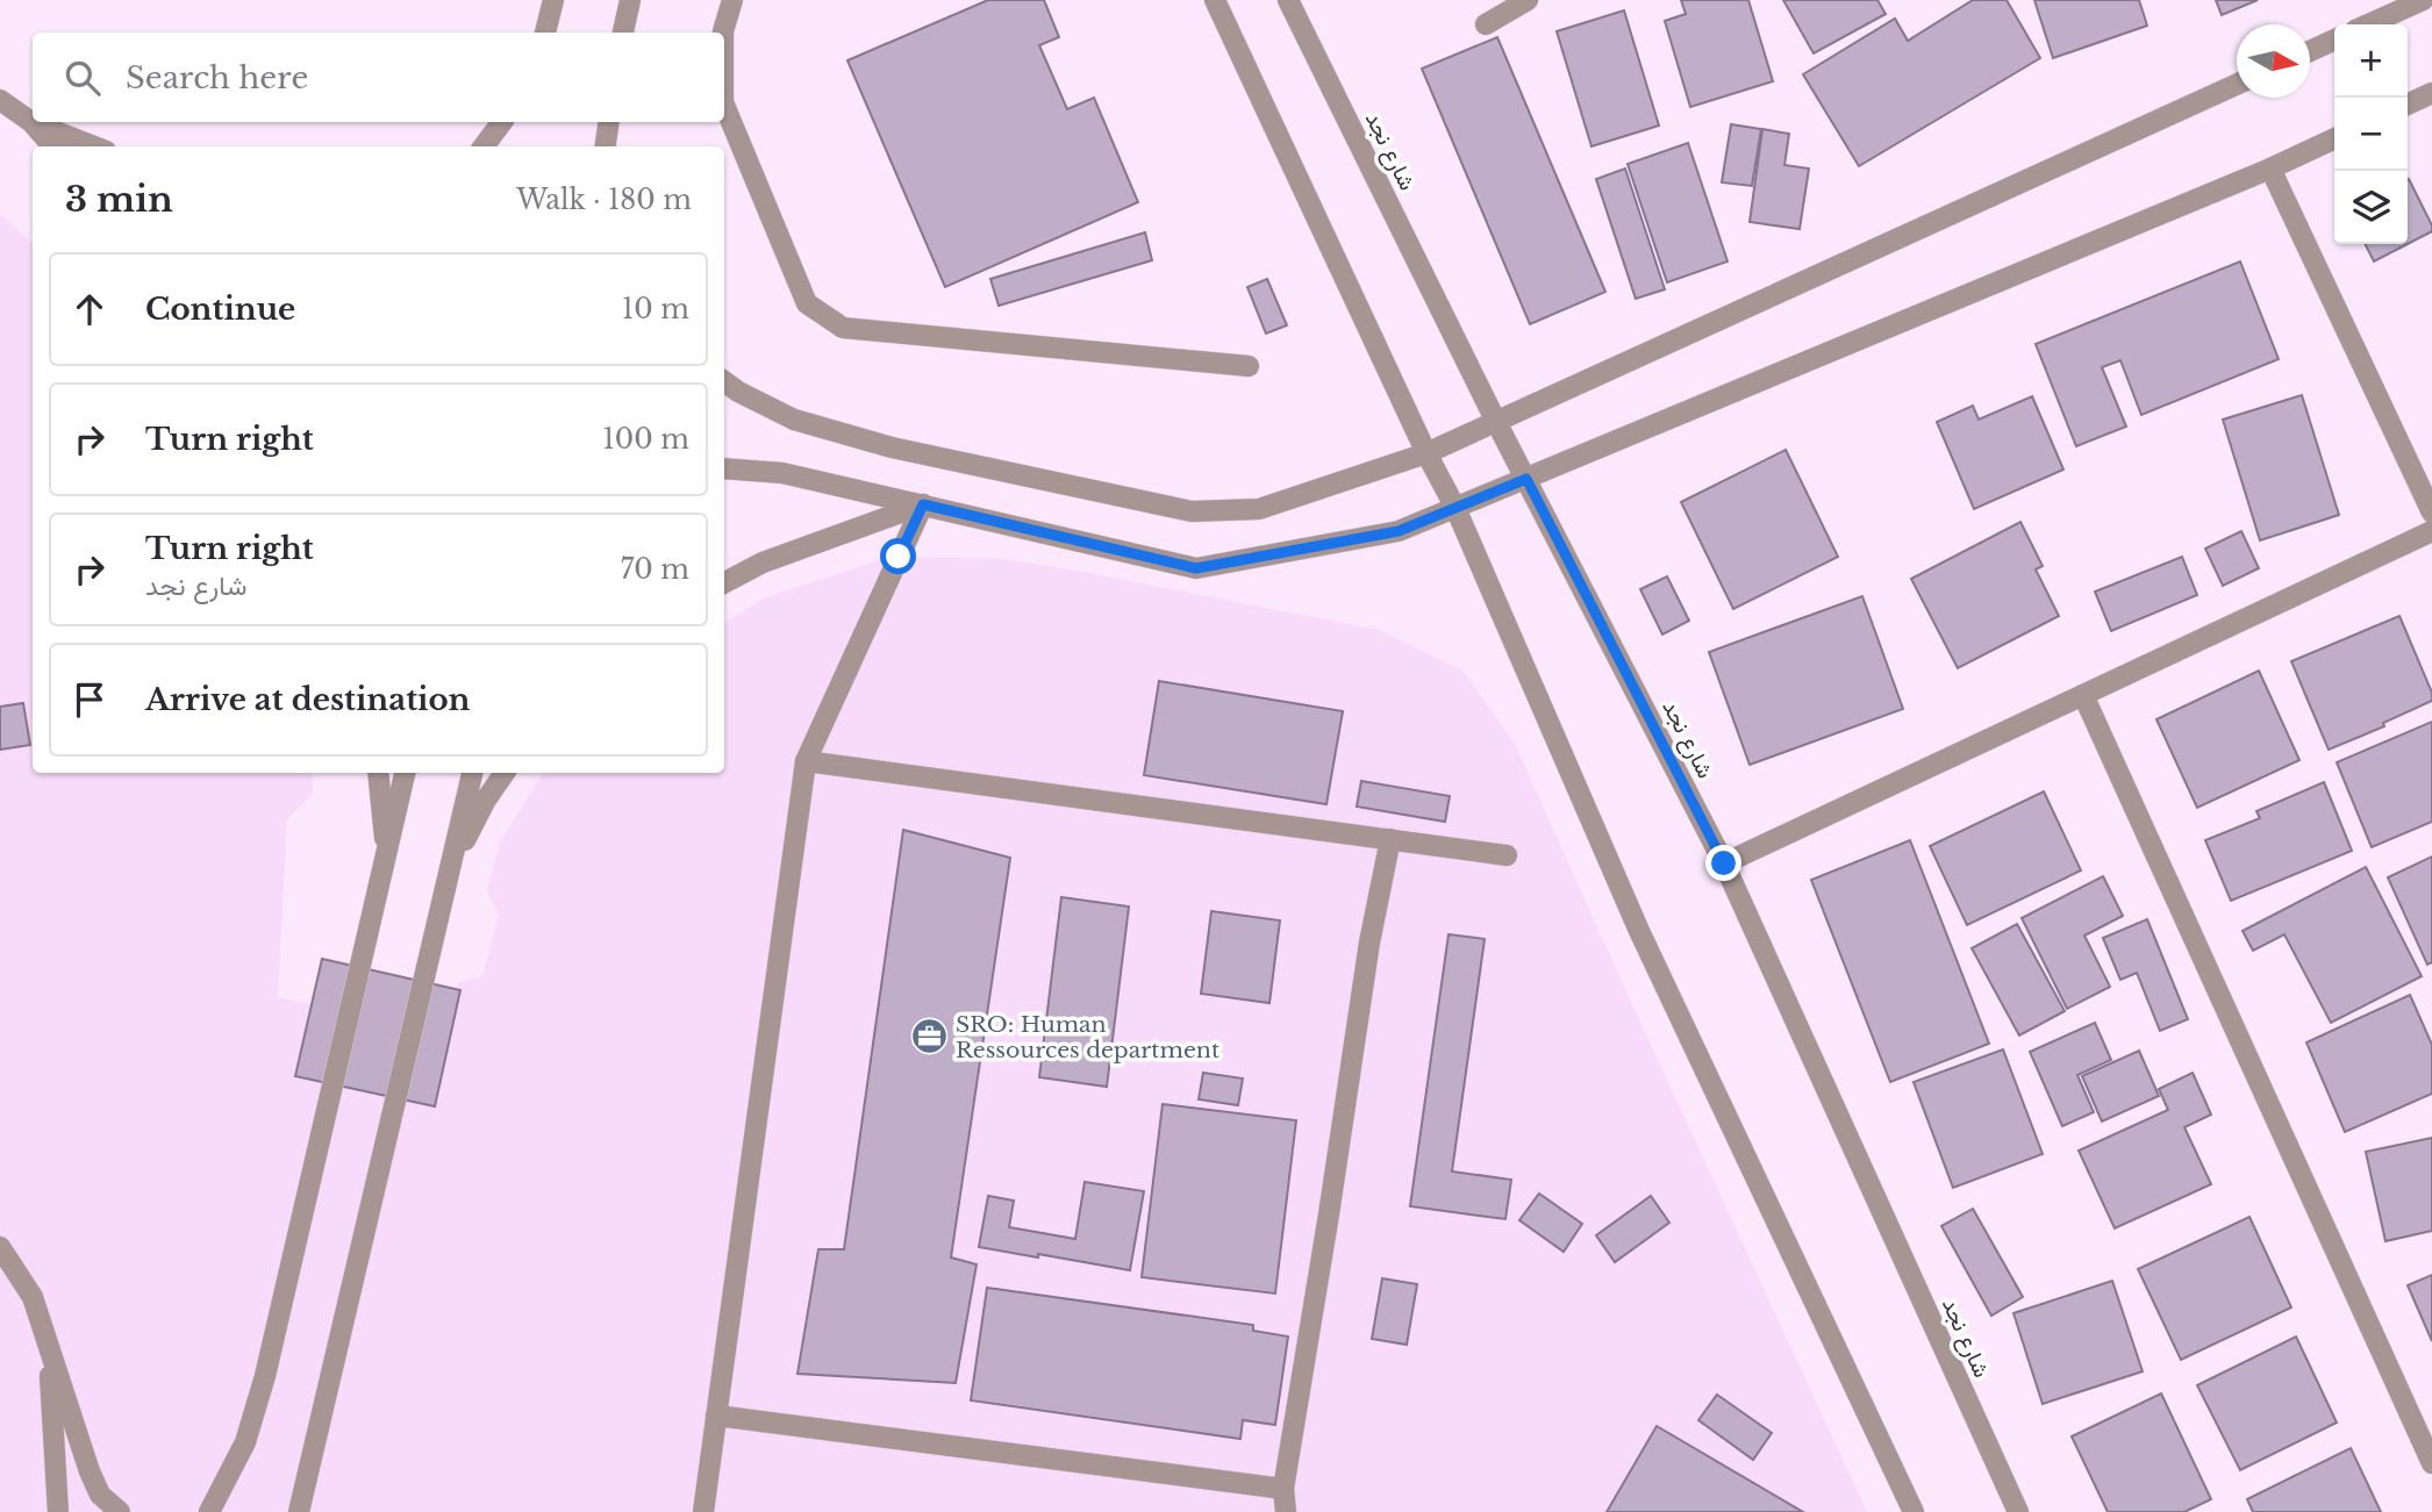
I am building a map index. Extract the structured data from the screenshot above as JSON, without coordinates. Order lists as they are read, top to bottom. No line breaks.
{"streets":{"street":["شارع نجد"]},"places":{"office":["SRO: Human Ressources department"]},"north":"right","page":{"map_buttons":["+","−"],"search":"Search here","heading":["3 min","Walk · 180 m"],"list":[["Continue","10 m"],["Turn right","100 m"],["Turn right","شارع نجد","70 m"],"Arrive at destination"]}}
